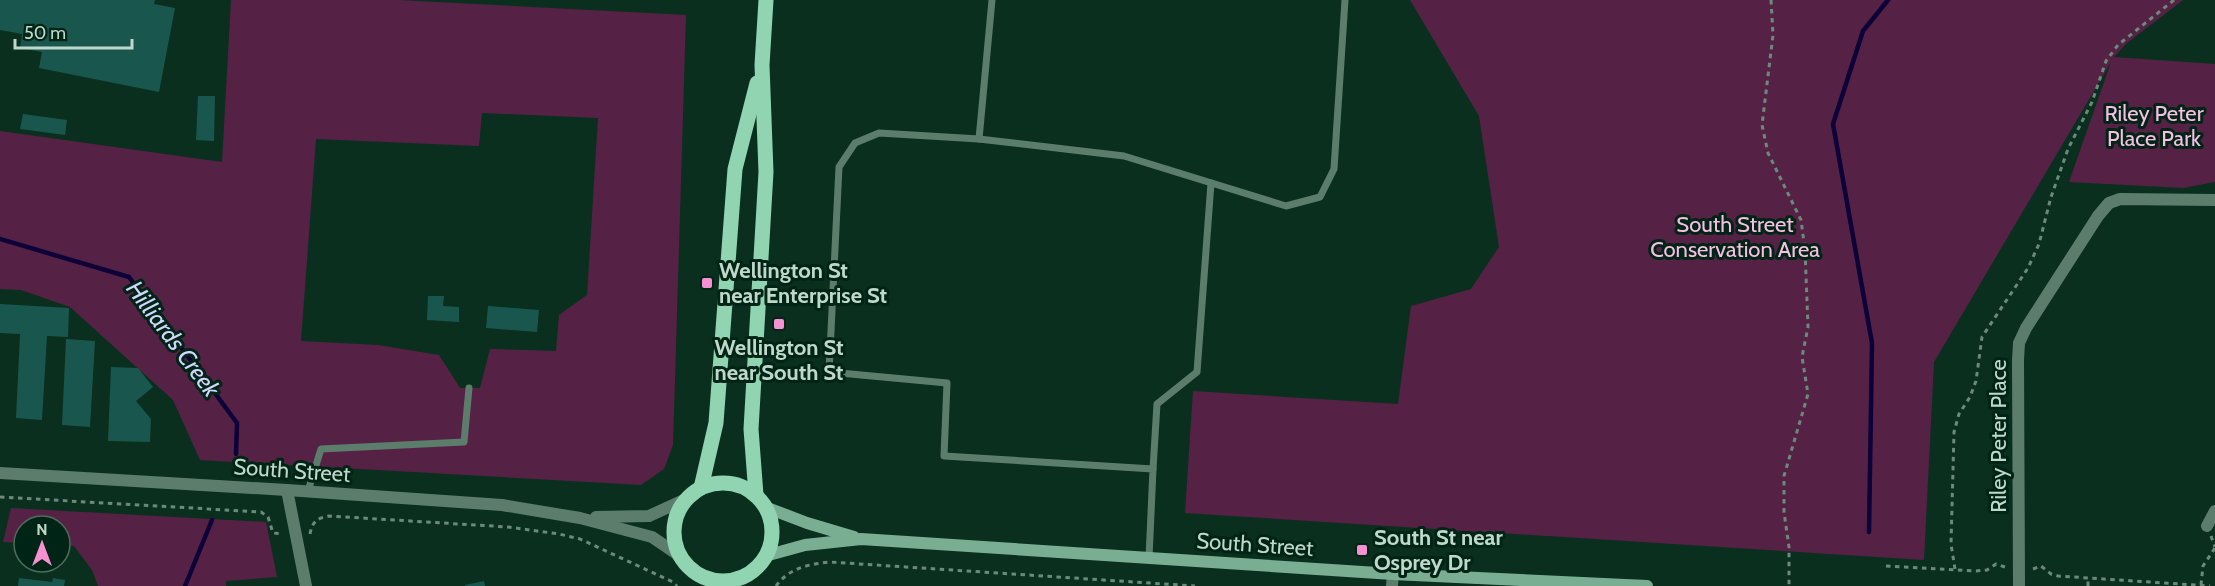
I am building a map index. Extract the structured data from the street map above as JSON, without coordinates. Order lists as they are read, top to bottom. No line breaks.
{"streets":{"street":["Riley Peter Place","South Street"]},"water":["Hilliards Creek"],"parks":["Riley Peter Place Park","South Street Conservation Area"],"places":{"transit":["Wellington St near Enterprise St","Wellington St near South St","South St near Osprey Dr"]},"scale_bar":"50 m","north":"top"}
